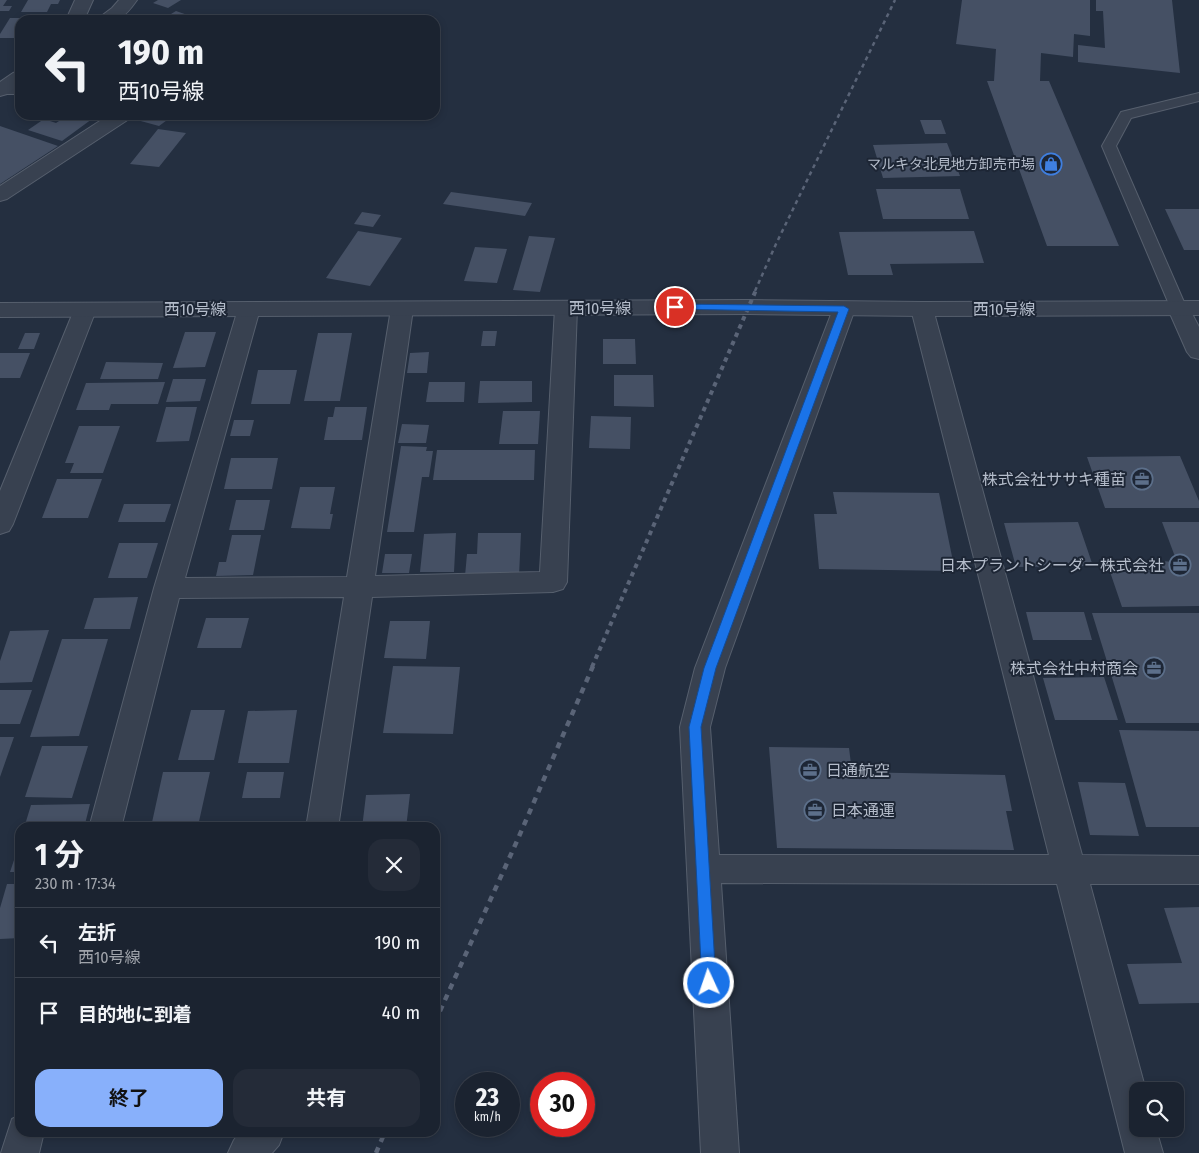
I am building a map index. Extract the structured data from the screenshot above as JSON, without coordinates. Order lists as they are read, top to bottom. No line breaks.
{"streets":{"street":["西10号線"]},"places":{"shop":["マルキタ北見地方卸売市場"],"office":["株式会社ササキ種苗","日本プラントシーダー株式会社","株式会社中村商会","日通航空","日本通運"]},"page":{"turn":["190 m","西10号線"],"heading":["1 分","230 m · 17:34"],"list":[{"name":"左折","note":"西10号線","value":"190 m"},{"name":"目的地に到着","value":"40 m"}],"buttons":["終了","共有"],"speed":"23 km/h","limit":"30"}}
